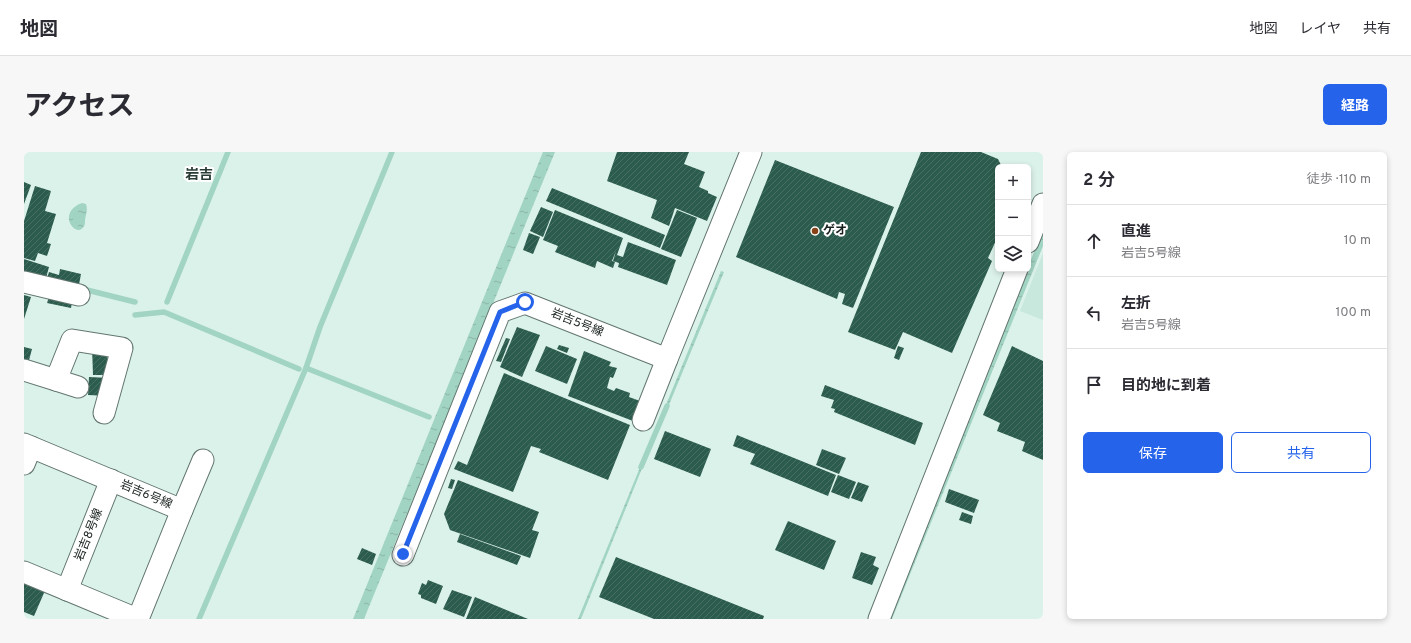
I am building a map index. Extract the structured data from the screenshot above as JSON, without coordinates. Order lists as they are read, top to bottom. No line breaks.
{"streets":{"street":["岩吉5号線","岩吉6号線","岩吉8号線"]},"crossings":[["岩吉6号線","岩吉8号線"]],"districts":["岩吉"],"places":["ゲオ"],"page":{"header":"地図","nav":["地図","レイヤ","共有"],"title":"アクセス","buttons":["経路",["保存","共有"]],"heading":["2 分","徒歩 · 110 m"],"map_buttons":["+","−"],"list":[["直進","岩吉5号線","10 m"],["左折","岩吉5号線","100 m"],"目的地に到着"]}}
